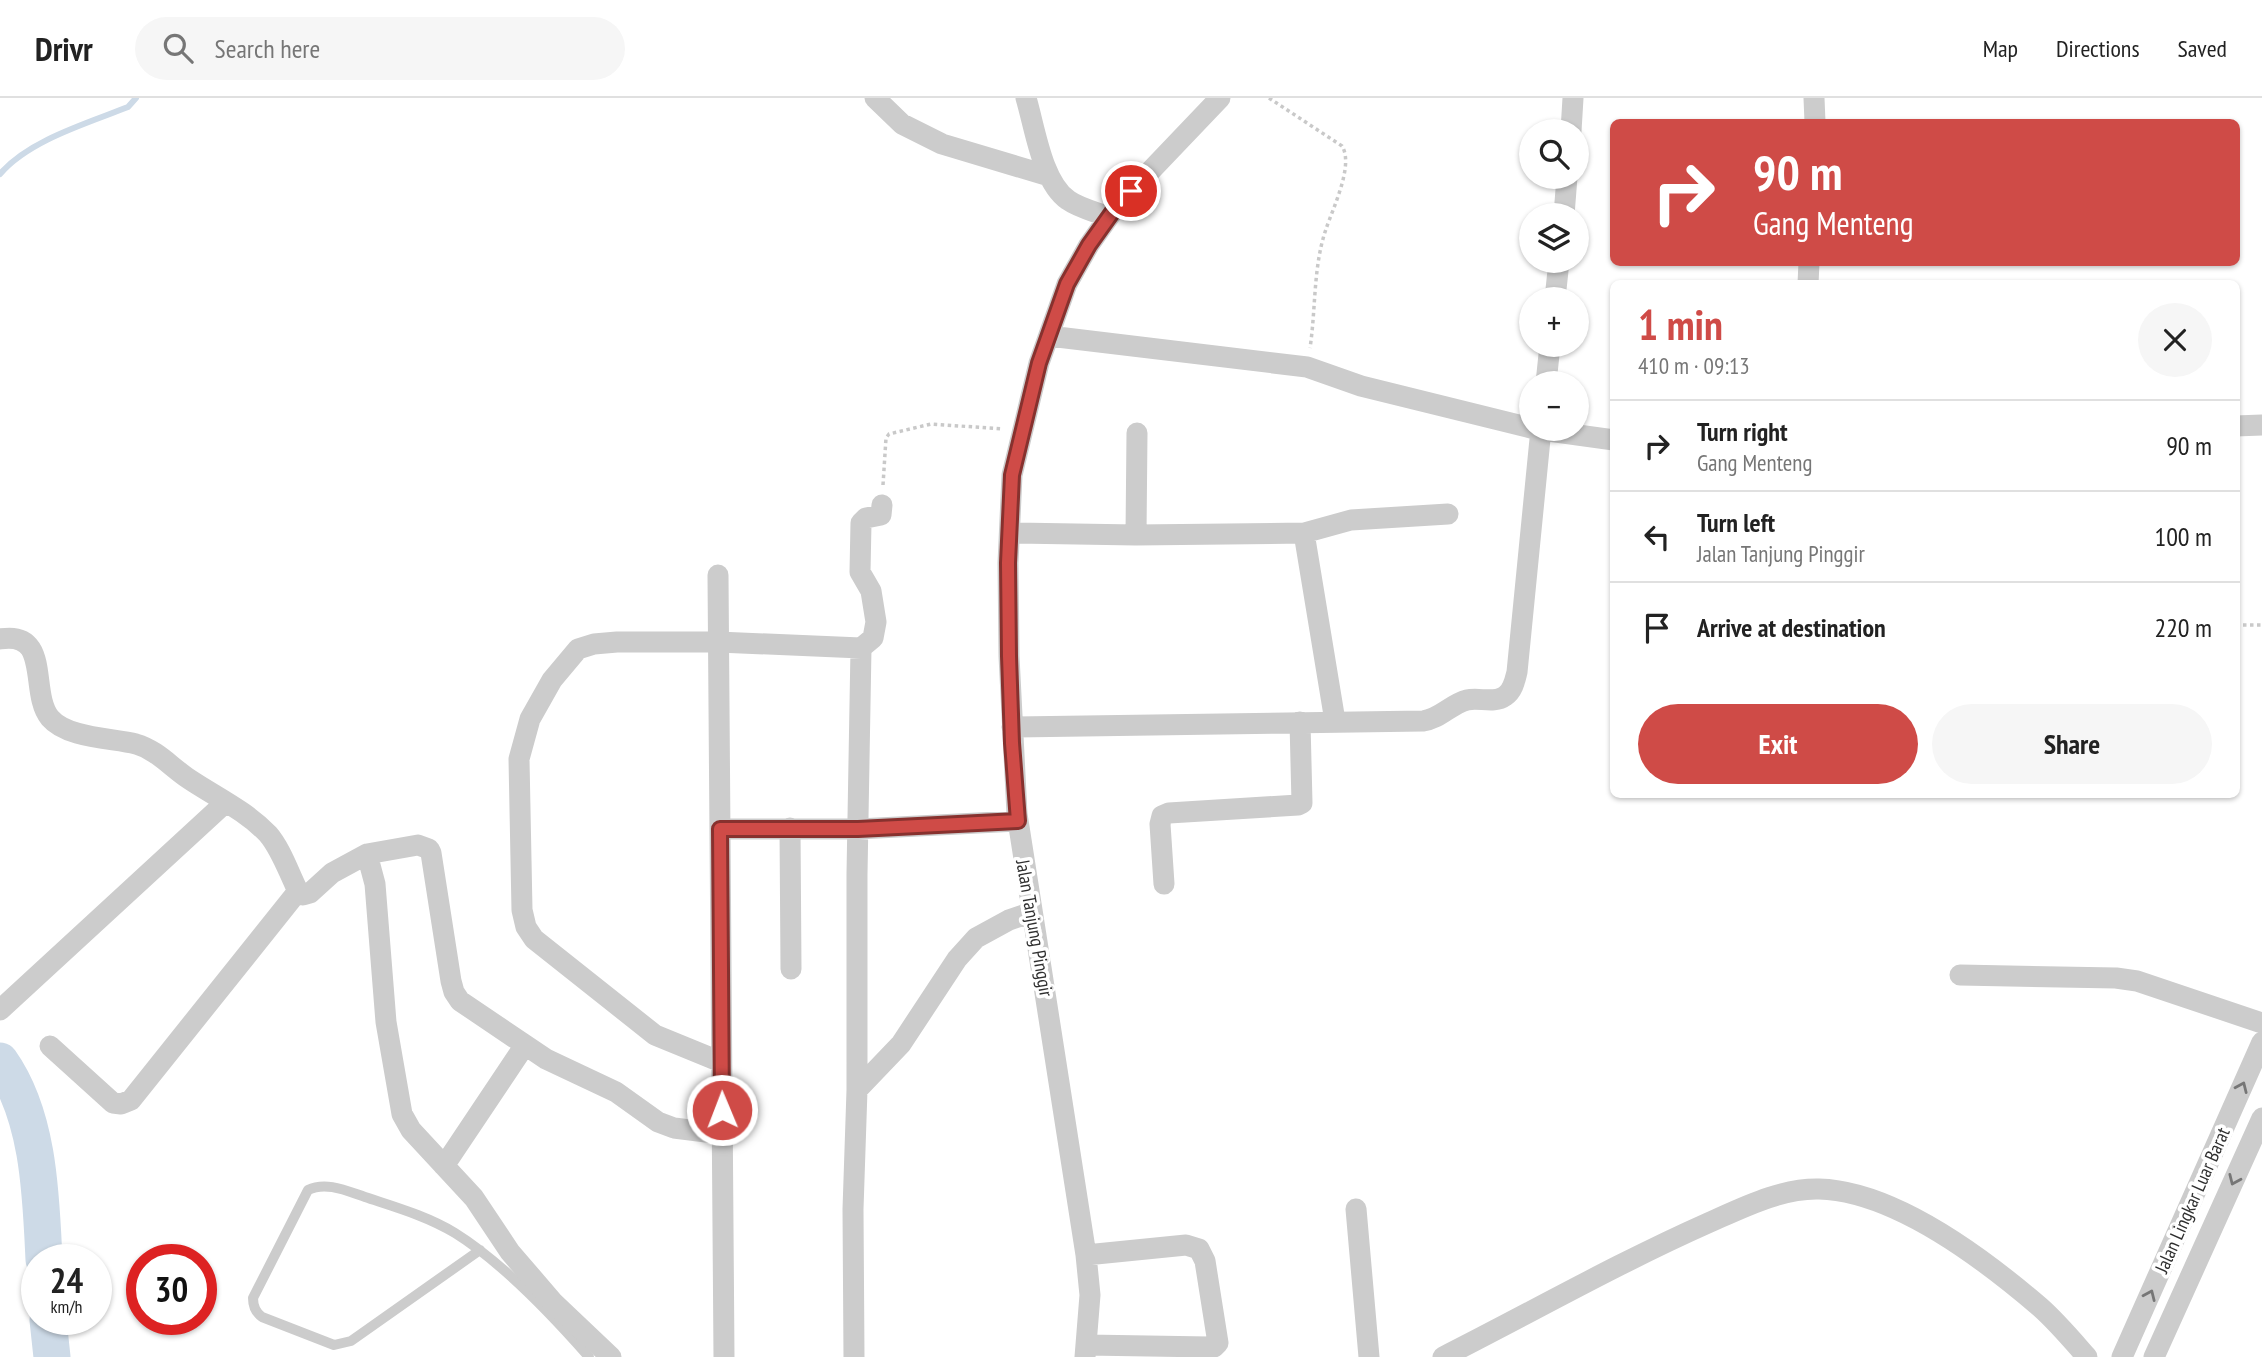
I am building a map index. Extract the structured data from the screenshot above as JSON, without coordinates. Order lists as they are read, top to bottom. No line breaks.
{"streets":{"street":["Jalan Tanjung Pinggir","Jalan Lingkar Luar Barat"]},"page":{"header":"Drivr","search":"Search here","nav":["Map","Directions","Saved"],"map_buttons":["+","−"],"turn":["90 m","Gang Menteng"],"heading":["1 min","410 m · 09:13"],"list":[{"name":"Turn right","note":"Gang Menteng","value":"90 m"},{"name":"Turn left","note":"Jalan Tanjung Pinggir","value":"100 m"},{"name":"Arrive at destination","value":"220 m"}],"buttons":["Exit","Share"],"speed":"24 km/h","limit":"30"}}
